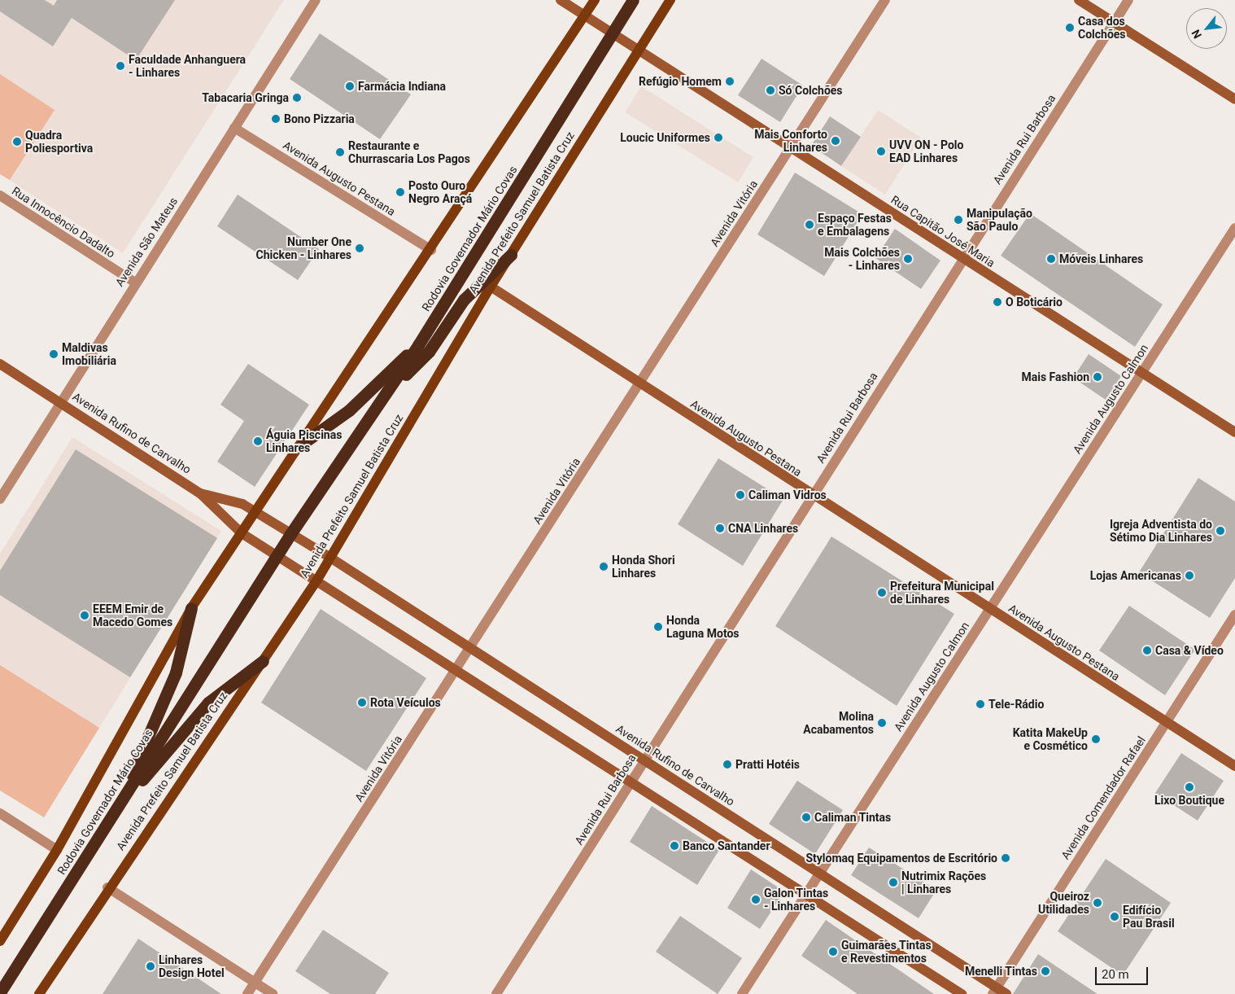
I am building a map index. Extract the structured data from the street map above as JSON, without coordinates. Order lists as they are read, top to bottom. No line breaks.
{"streets":{"highway":["Rodovia Governador Mário Covas"],"main road":["Avenida Prefeito Samuel Batista Cruz"],"street":["Avenida Rui Barbosa","Avenida Augusto Pestana","Avenida Vitória","Rua Innocêncio Dadalto","Rua Capitão José Maria","Avenida São Mateus","Avenida Augusto Calmon","Avenida Rufino de Carvalho","Avenida Comendador Rafael"]},"crossings":[["Avenida Rui Barbosa","Avenida Augusto Pestana"],["Avenida Rui Barbosa","Rua Capitão José Maria"],["Avenida Rui Barbosa","Avenida Rufino de Carvalho"],["Avenida Augusto Pestana","Avenida Prefeito Samuel Batista Cruz"],["Avenida Augusto Pestana","Avenida Vitória"],["Avenida Augusto Pestana","Avenida São Mateus"],["Avenida Augusto Pestana","Avenida Augusto Calmon"],["Avenida Augusto Pestana","Avenida Comendador Rafael"],["Avenida Prefeito Samuel Batista Cruz","Rua Capitão José Maria"],["Avenida Prefeito Samuel Batista Cruz","Avenida Rufino de Carvalho"],["Avenida Vitória","Rua Capitão José Maria"],["Avenida Vitória","Avenida Rufino de Carvalho"],["Rua Innocêncio Dadalto","Avenida São Mateus"],["Rua Capitão José Maria","Rodovia Governador Mário Covas"],["Rua Capitão José Maria","Avenida Augusto Calmon"],["Rodovia Governador Mário Covas","Avenida Rufino de Carvalho"],["Avenida São Mateus","Avenida Rufino de Carvalho"],["Avenida Augusto Calmon","Avenida Rufino de Carvalho"],["Avenida Rufino de Carvalho","Avenida Comendador Rafael"]],"places":["Casa dos Colchões","Faculdade Anhanguera - Linhares","Refúgio Homem","Farmácia Indiana","Só Colchões","Tabacaria Gringa","Bono Pizzaria","Loucic Uniformes","Mais Conforto Linhares","Quadra Poliesportiva","UVV ON - Polo EAD Linhares","Restaurante e Churrascaria Los Pagos","Posto Ouro Negro Araçá","Manipulação São Paulo","Espaço Festas e Embalagens","Number One Chicken - Linhares","Mais Colchões - Linhares","Móveis Linhares","O Boticário","Maldivas Imobiliária","Mais Fashion","Águia Piscinas Linhares","Caliman Vidros","CNA Linhares","Igreja Adventista do Sétimo Dia Linhares","Honda Shori Linhares","Lojas Americanas","Prefeitura Municipal de Linhares","EEEM Emir de Macedo Gomes","Honda Laguna Motos","Casa & Vídeo","Rota Veículos","Tele-Rádio","Molina Acabamentos","Katita MakeUp e Cosmético","Pratti Hotéis","Lixo Boutique","Caliman Tintas","Banco Santander","Stylomaq Equipamentos de Escritório","Nutrimix Rações | Linhares","Galon Tintas - Linhares","Queiroz Utilidades","Edifício Pau Brasil","Guimarães Tintas e Revestimentos","Linhares Design Hotel","Menelli Tintas"],"scale_bar":"20 m","north":"bottom left"}
